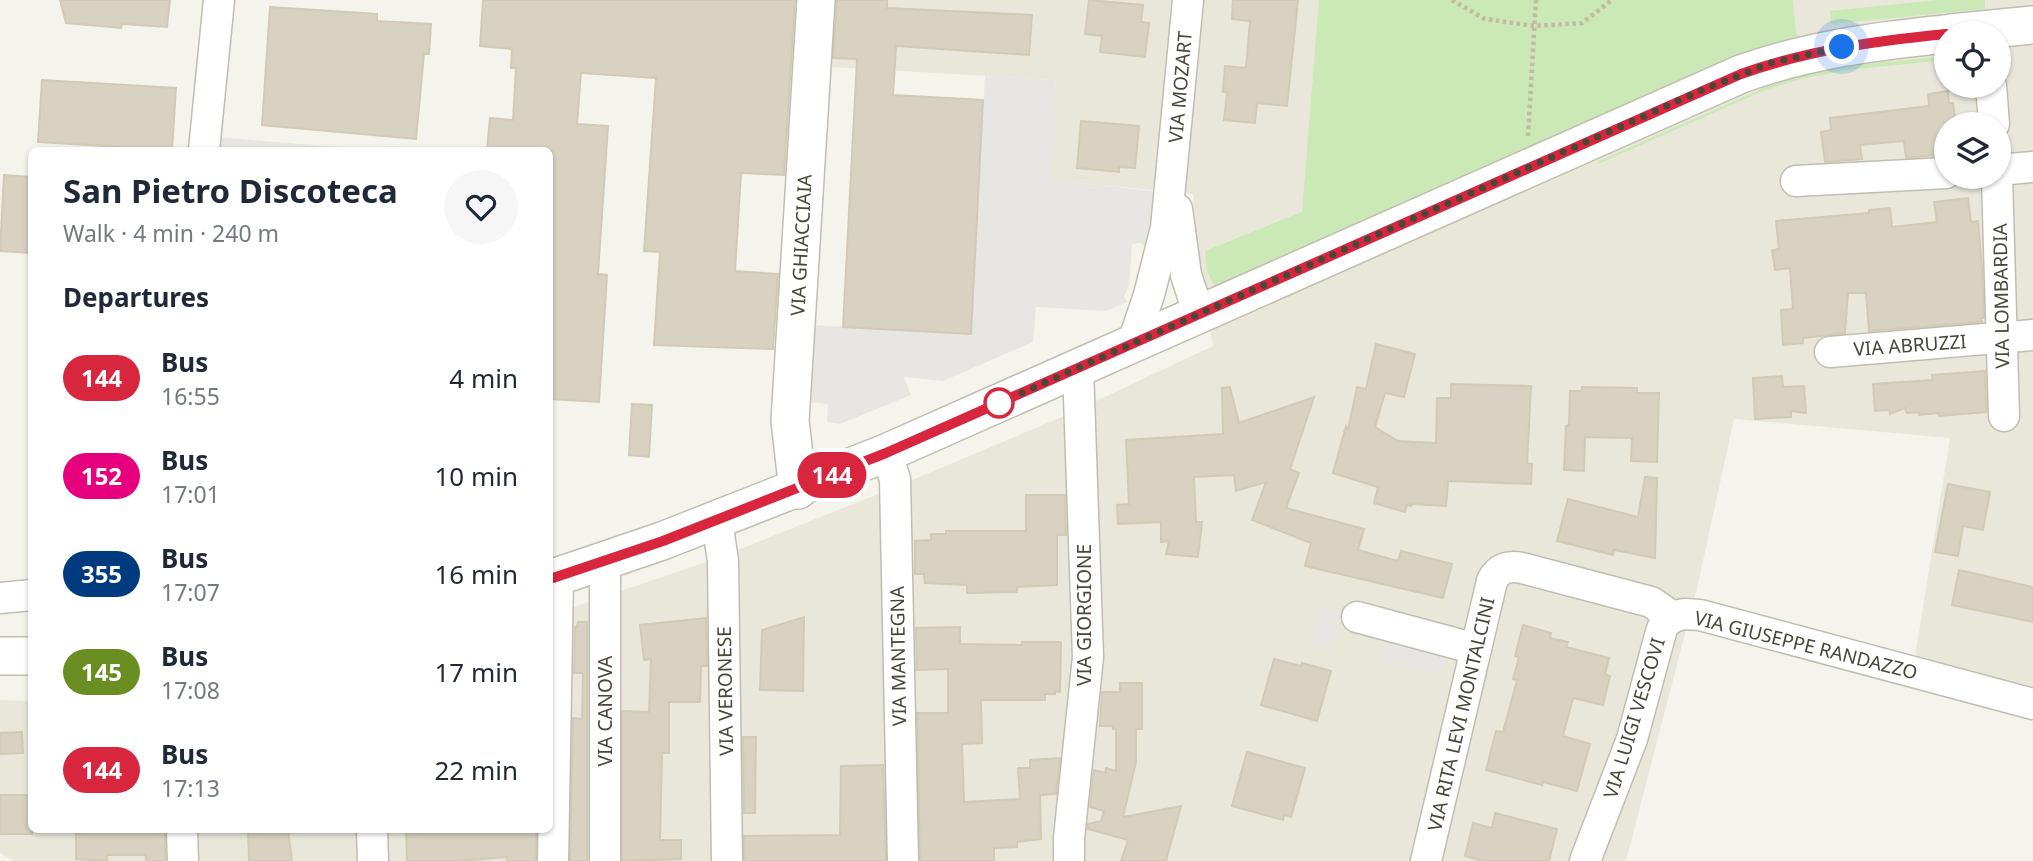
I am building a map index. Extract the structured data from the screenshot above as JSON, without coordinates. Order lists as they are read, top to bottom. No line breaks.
{"streets":{"street":["VIA MOZART","VIA GHIACCIAIA","VIA LOMBARDIA","VIA ABRUZZI","VIA GIORGIONE","VIA GIUSEPPE RANDAZZO","VIA MANTEGNA","VIA VERONESE","VIA CANOVA","VIA RITA LEVI MONTALCINI","VIA LUIGI VESCOVI"]},"crossings":[["VIA LOMBARDIA","VIA ABRUZZI"],["VIA GIUSEPPE RANDAZZO","VIA RITA LEVI MONTALCINI"],["VIA GIUSEPPE RANDAZZO","VIA LUIGI VESCOVI"]],"lines":["bus line 144"],"page":{"on_map":"144","heading":[["San Pietro Discoteca","Walk · 4 min · 240 m"],"Departures"],"list":[{"mark":"144","name":"Bus","note":"16:55","value":"4 min"},{"mark":"152","name":"Bus","note":"17:01","value":"10 min"},{"mark":"355","name":"Bus","note":"17:07","value":"16 min"},{"mark":"145","name":"Bus","note":"17:08","value":"17 min"},{"mark":"144","name":"Bus","note":"17:13","value":"22 min"}]}}
